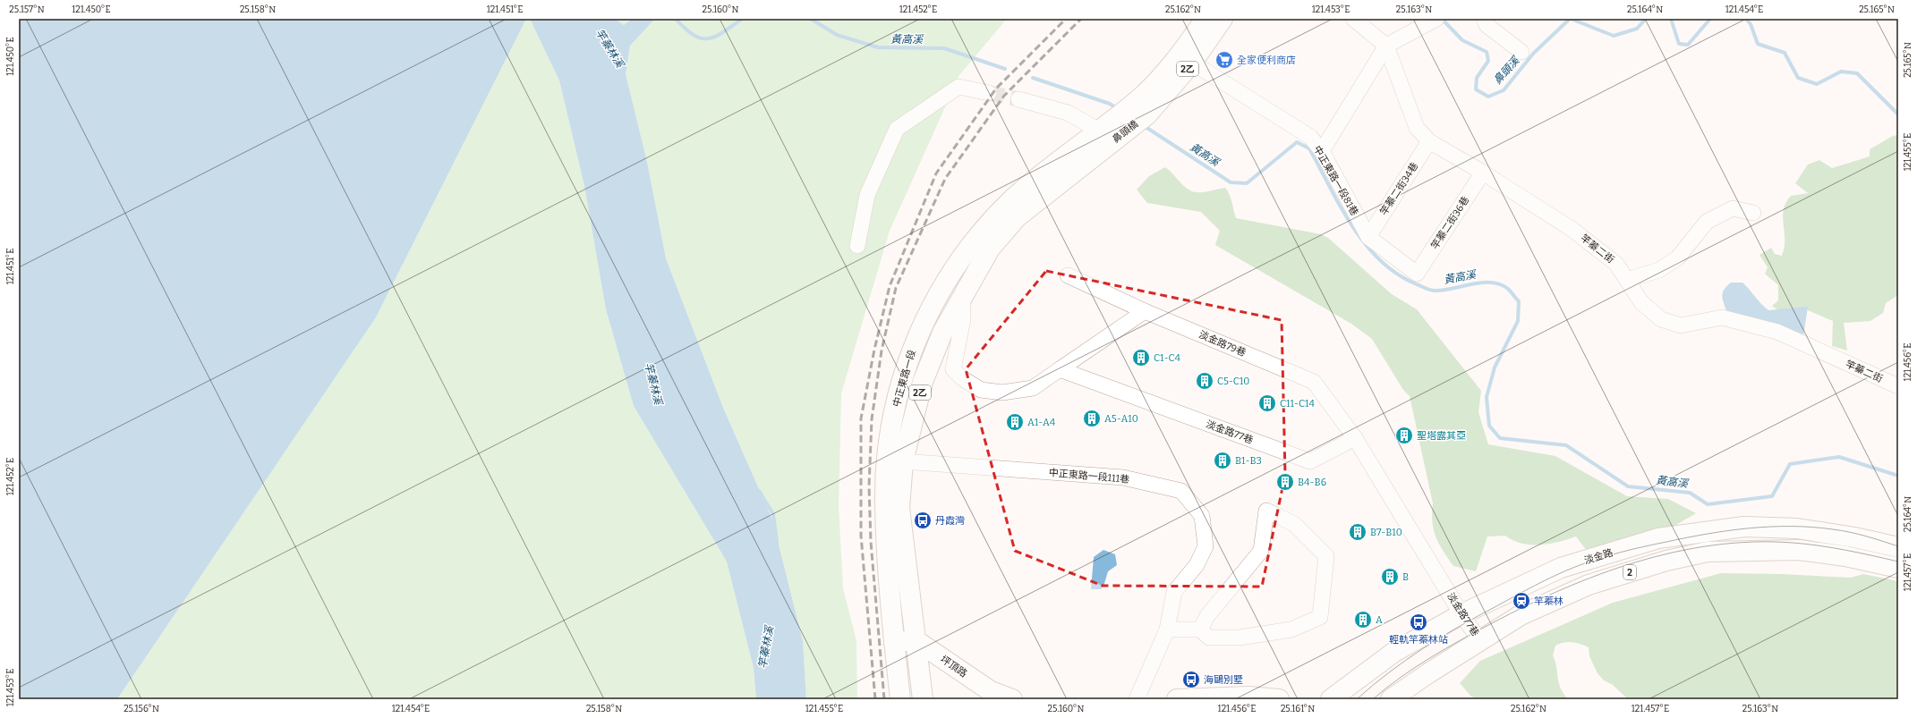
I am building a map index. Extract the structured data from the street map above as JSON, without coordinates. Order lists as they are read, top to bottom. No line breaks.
{"streets":{"main road":["2乙","鼻頭橋","中正東路一段","淡金路","2","坪頂路"],"street":["中正東路一段81巷","竿蓁二街34巷","竿蓁二街36巷","竿蓁二街","淡金路79巷","淡金路77巷","中正東路一段111巷"]},"crossings":[["2乙","鼻頭橋"],["2乙","中正東路一段81巷"],["鼻頭橋","中正東路一段"],["中正東路一段81巷","竿蓁二街34巷"],["中正東路一段81巷","竿蓁二街36巷"],["竿蓁二街34巷","竿蓁二街"],["竿蓁二街36巷","竿蓁二街"],["淡金路79巷","淡金路77巷"],["中正東路一段","中正東路一段111巷"],["中正東路一段","坪頂路"],["淡金路77巷","淡金路"],["淡金路77巷","2"]],"water":["黃高溪","竿蓁林溪","鼻頭溪"],"places":{"supermarket":["全家便利商店"],"building":["C1-C4","C5-C10","C11-C14","A5-A10","A1-A4","聖塔露其亞","B1-B3","B4-B6","B7-B10","B","A"],"bus stop":["丹霞灣","輕軌竿蓁林站","海鷗別墅"],"station":["竿蓁林"]},"coordinates":["25.157°N","121.450°E","25.158°N","121.451°E","25.160°N","121.452°E","25.162°N","121.453°E","25.163°N","25.164°N","121.454°E","25.165°N","121.455°E","121.456°E","121.457°E","25.156°N","25.161°N"]}
